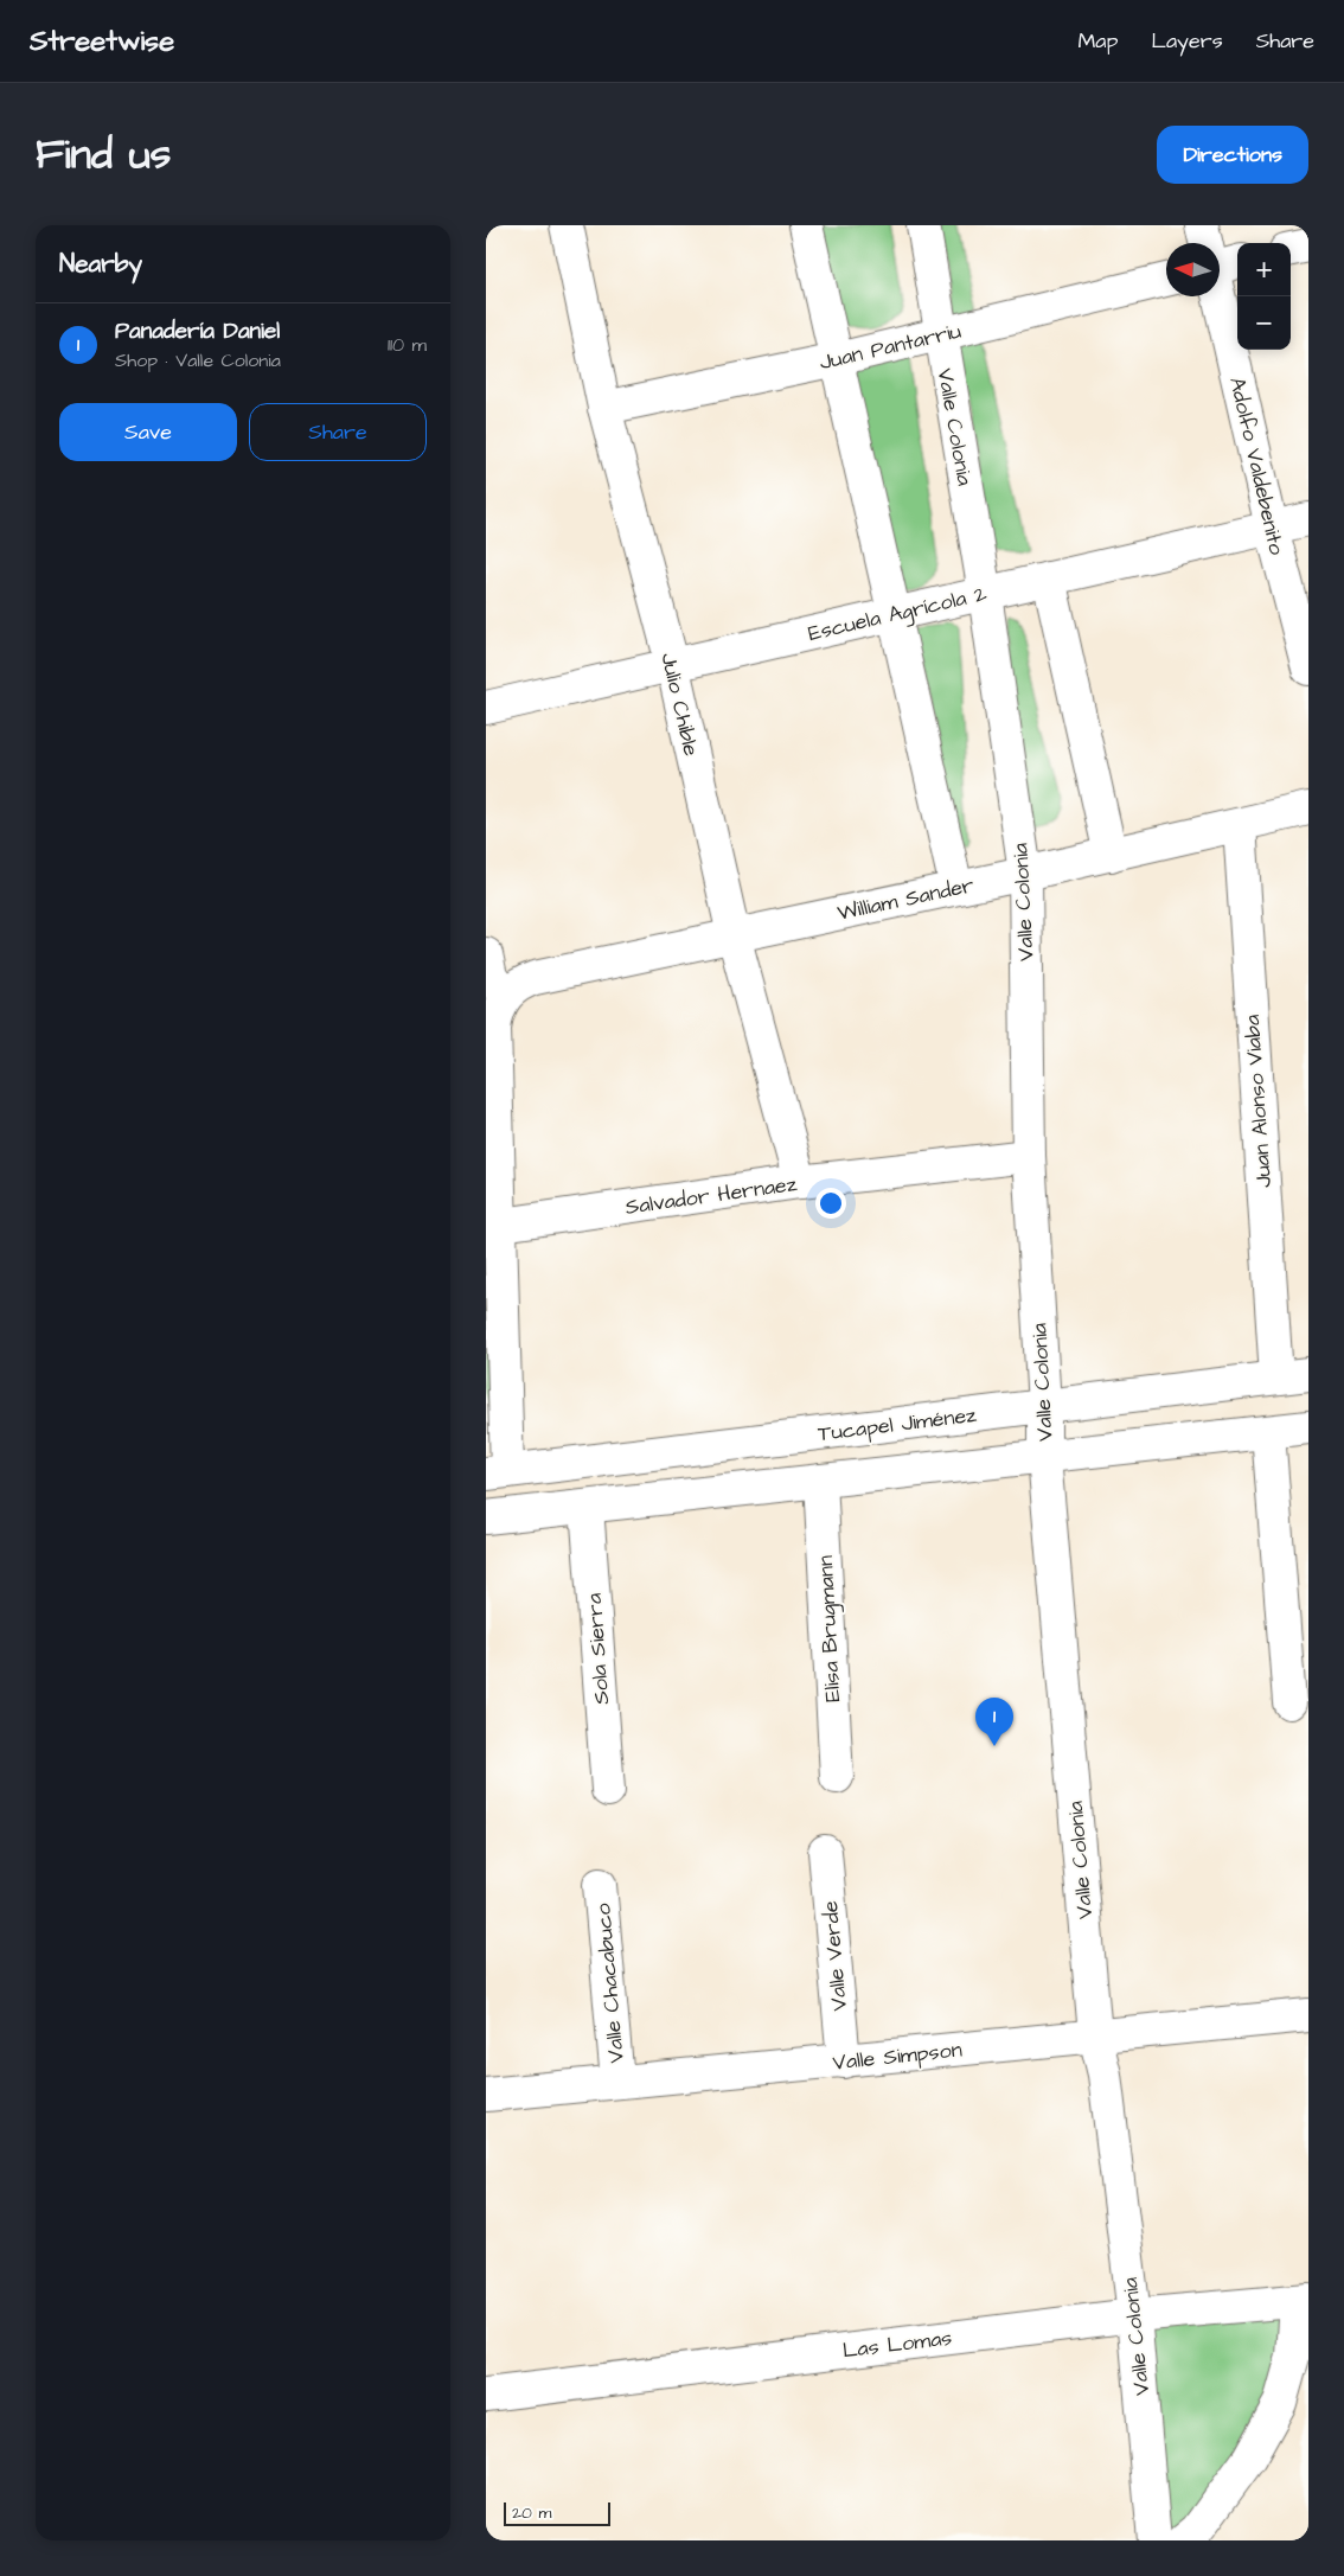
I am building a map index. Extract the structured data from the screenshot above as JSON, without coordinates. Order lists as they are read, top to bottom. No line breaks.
{"streets":{"street":["Juan Pantarriu","Valle Colonia","Adolfo Valdebenito","Escuela Agrícola 2","Julio Chible","William Sander","Juan Alonso Viaba","Salvador Hernaez","Tucapel Jiménez","Elisa Brugmann","Sola Sierra","Valle Verde","Valle Chacabuco","Valle Simpson","Las Lomas"]},"crossings":[["Juan Pantarriu","Valle Colonia"],["Juan Pantarriu","Julio Chible"],["Valle Colonia","Escuela Agrícola 2"],["Valle Colonia","William Sander"],["Valle Colonia","Salvador Hernaez"],["Valle Colonia","Tucapel Jiménez"],["Valle Colonia","Valle Simpson"],["Valle Colonia","Las Lomas"],["Adolfo Valdebenito","Escuela Agrícola 2"],["Escuela Agrícola 2","Julio Chible"],["Julio Chible","William Sander"],["Julio Chible","Salvador Hernaez"],["William Sander","Juan Alonso Viaba"],["Juan Alonso Viaba","Tucapel Jiménez"],["Valle Verde","Valle Simpson"],["Valle Chacabuco","Valle Simpson"]],"scale_bar":"20 m","north":"left","page":{"header":"Streetwise","nav":["Map","Layers","Share"],"title":"Find us","buttons":["Directions",["Save","Share"]],"heading":"Nearby","map_buttons":["+","−"],"list":[{"mark":"1","name":"Panadería Daniel","note":"Shop · Valle Colonia","value":"110 m"}],"pins":"1","scale":"20 m"}}
